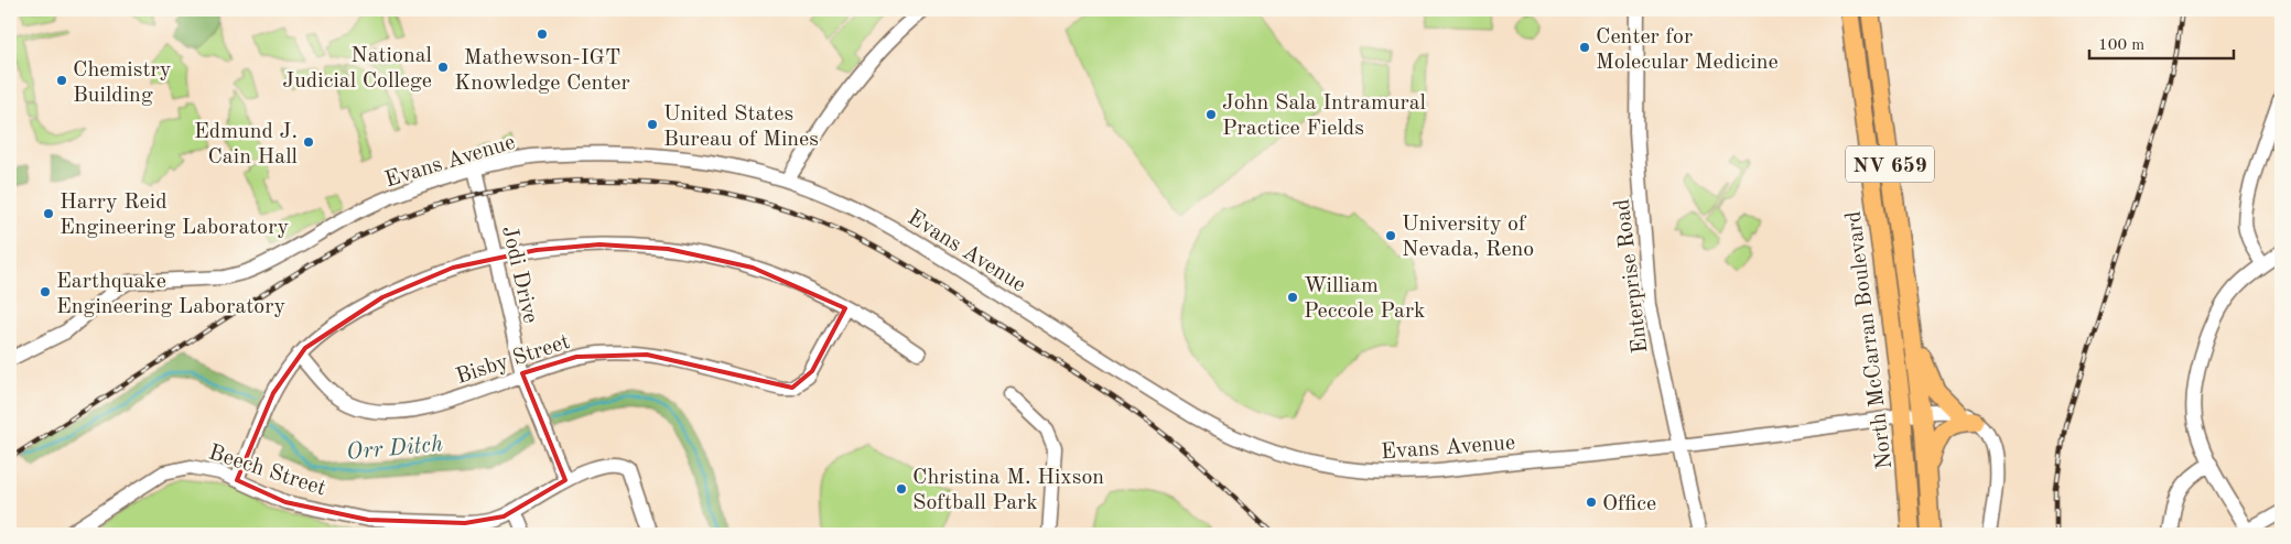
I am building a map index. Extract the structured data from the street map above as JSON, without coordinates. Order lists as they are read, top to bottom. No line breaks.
{"streets":{"main road":["NV 659","North McCarran Boulevard"],"street":["Evans Avenue","Jodi Drive","Enterprise Road","Bisby Street","Beech Street"]},"crossings":[["Evans Avenue","Jodi Drive"],["Evans Avenue","Enterprise Road"],["Evans Avenue","North McCarran Boulevard"],["Jodi Drive","Bisby Street"],["Jodi Drive","Beech Street"]],"water":["Orr Ditch"],"places":["Mathewson-IGT Knowledge Center","Center for Molecular Medicine","National Judicial College","Chemistry Building","John Sala Intramural Practice Fields","United States Bureau of Mines","Edmund J. Cain Hall","Harry Reid Engineering Laboratory","University of Nevada, Reno","Earthquake Engineering Laboratory","William Peccole Park","Christina M. Hixson Softball Park","Office"],"scale_bar":"100 m"}
